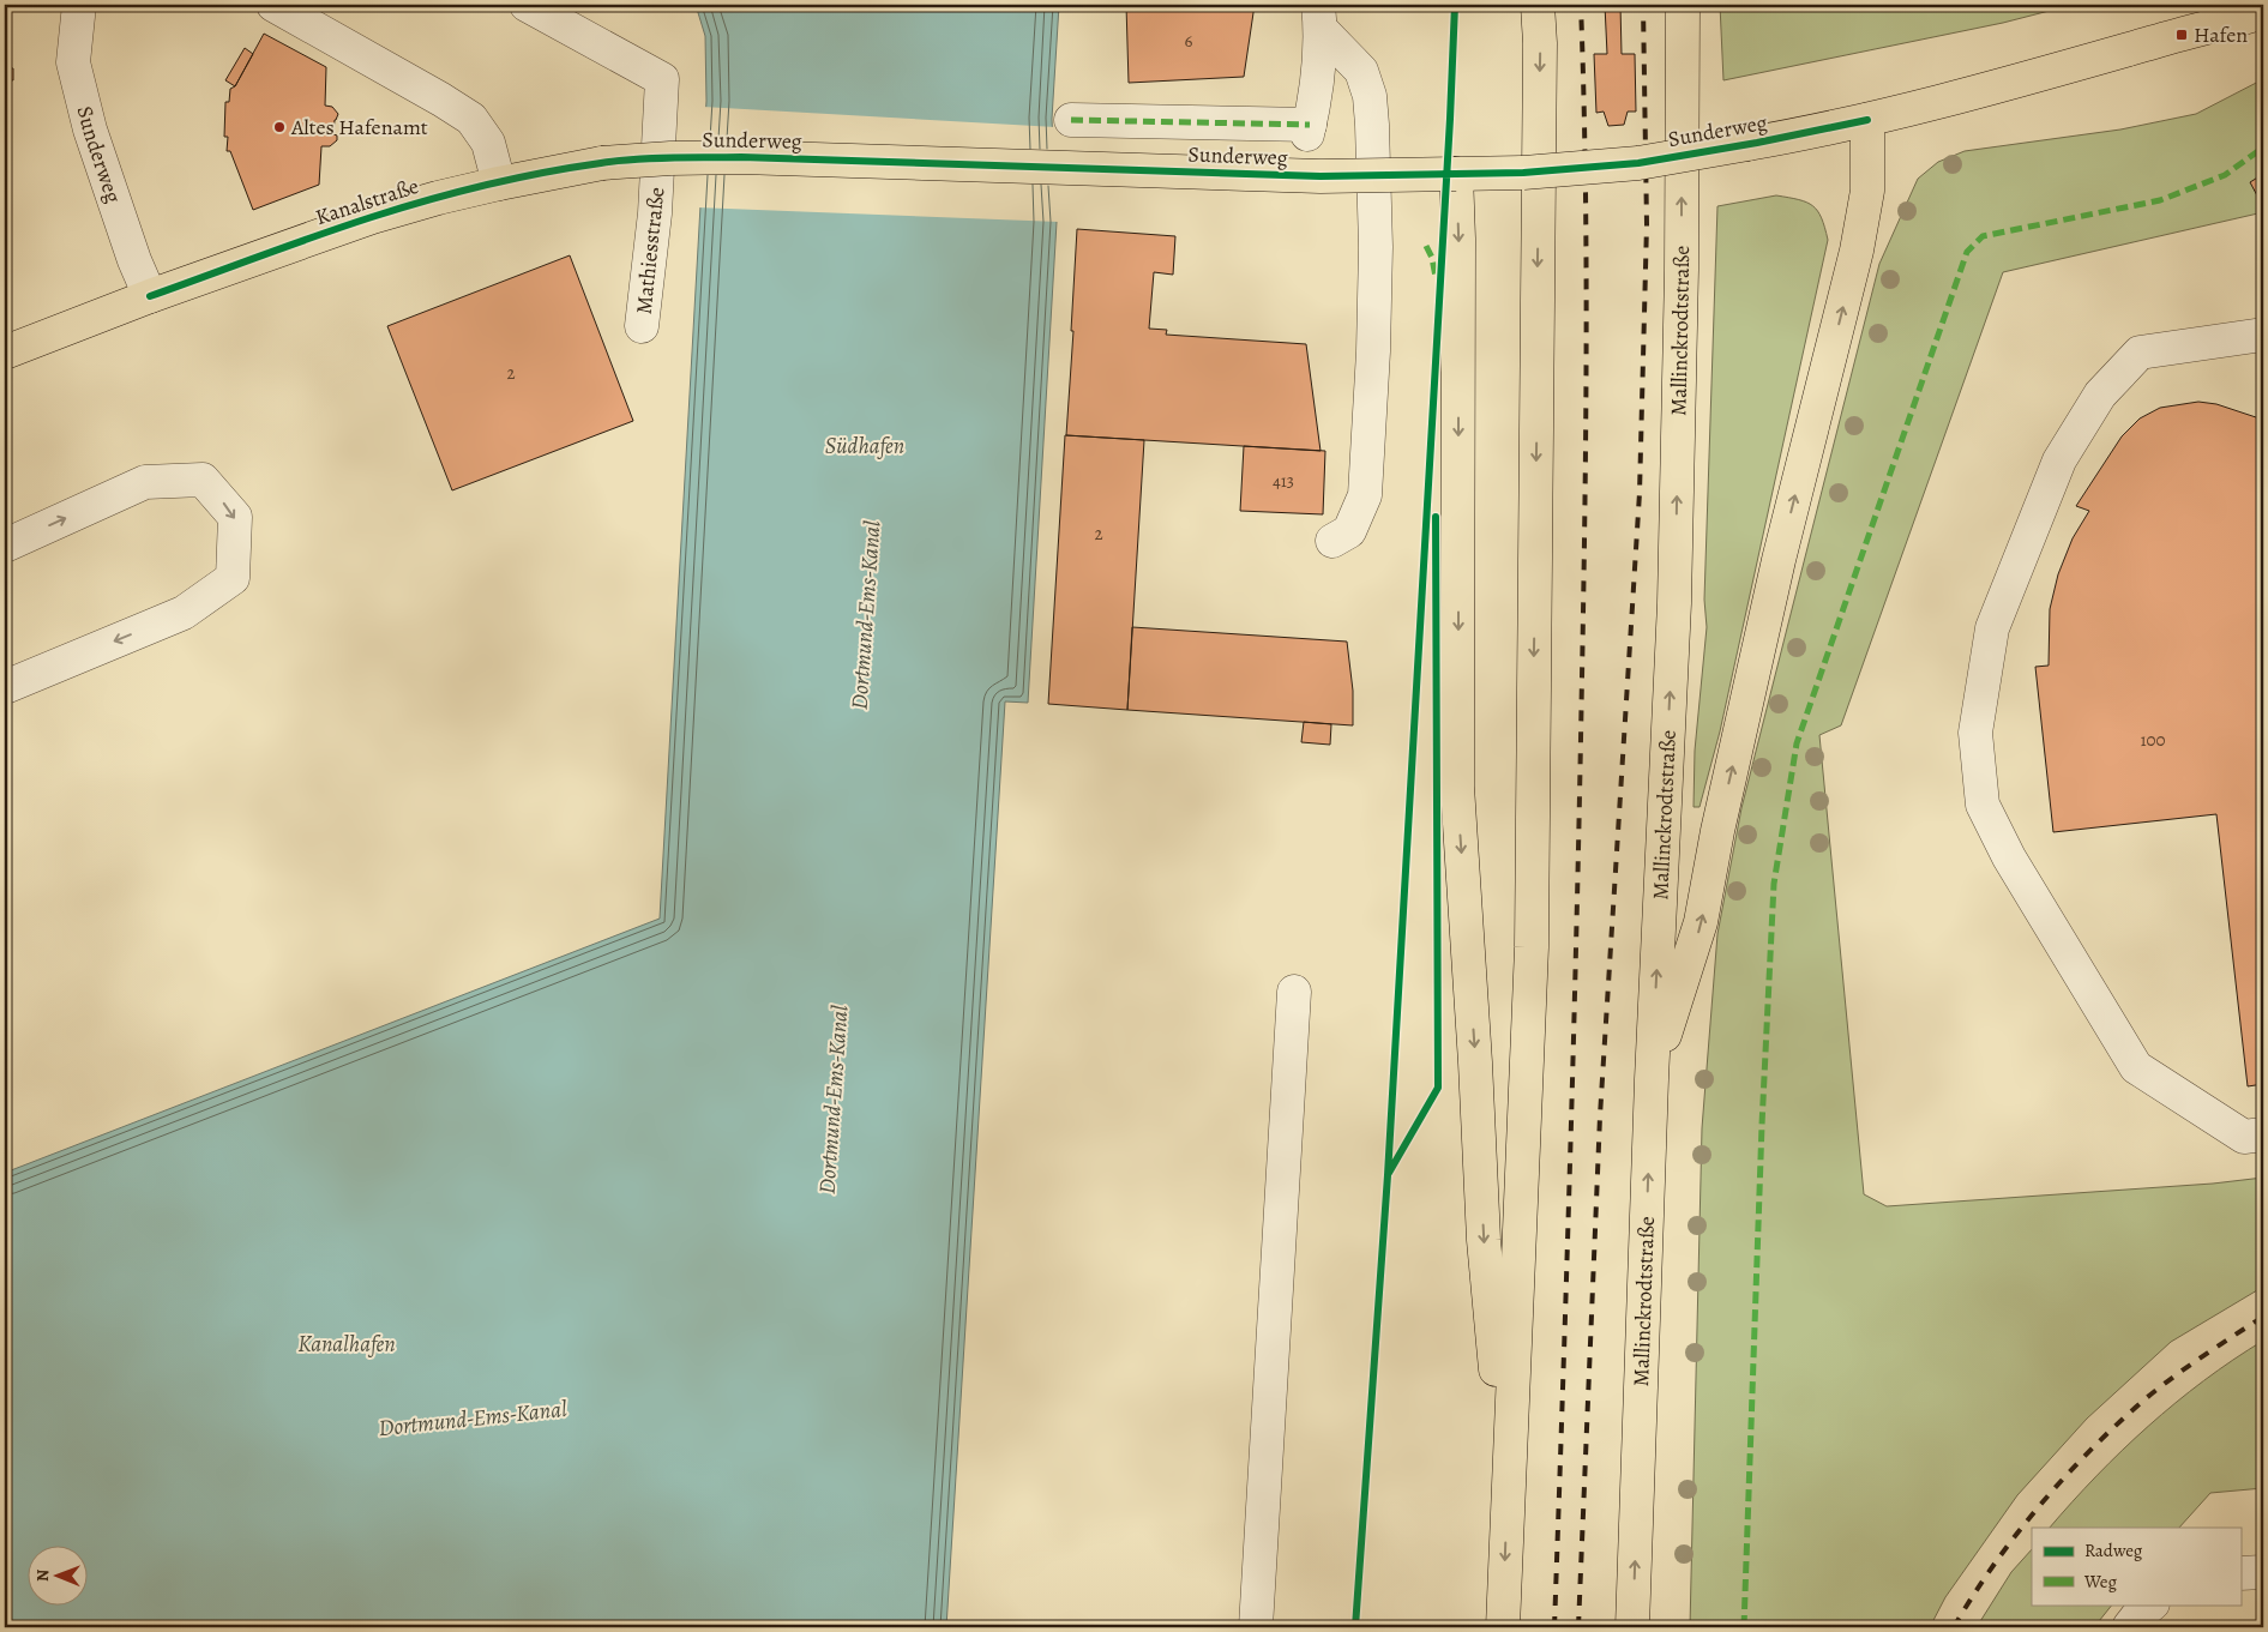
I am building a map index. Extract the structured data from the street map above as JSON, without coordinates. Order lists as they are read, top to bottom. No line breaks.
{"streets":{"main road":["Sunderweg","Kanalstraße","Mallinckrodtstraße"],"street":["Mathiesstraße"]},"crossings":[["Sunderweg","Kanalstraße"]],"water":["Südhafen","Dortmund-Ems-Kanal","Kanalhafen"],"places":{"transit":["Hafen"],"other":["Altes Hafenamt"]},"house_numbers":["6","2","413","2","100"],"legend":["Radweg","Weg"],"north":"left"}
